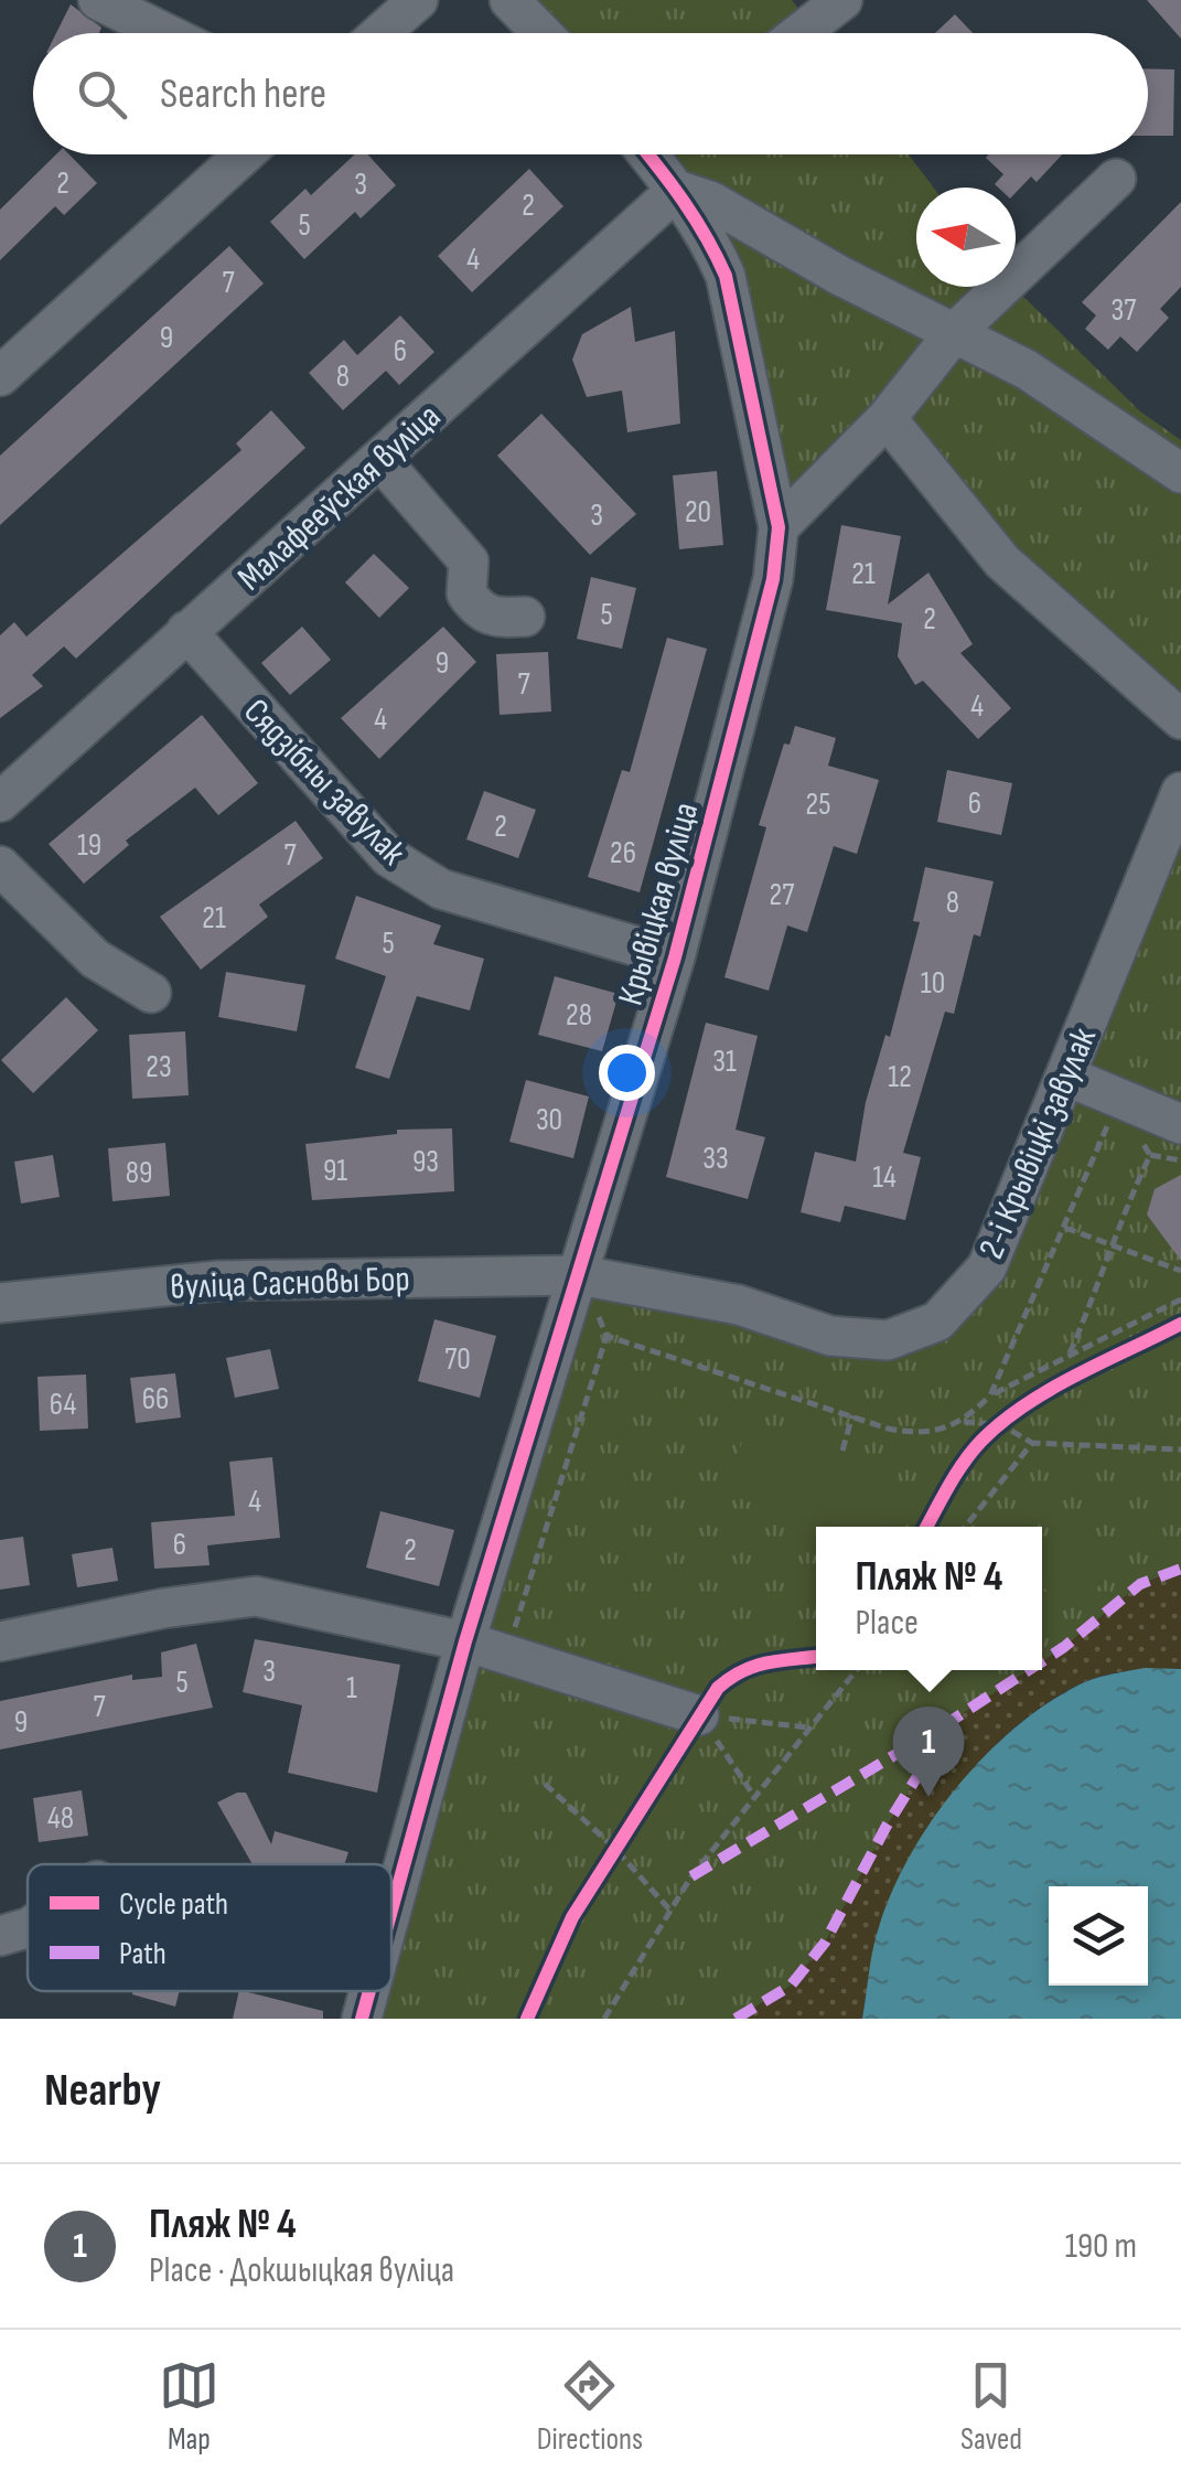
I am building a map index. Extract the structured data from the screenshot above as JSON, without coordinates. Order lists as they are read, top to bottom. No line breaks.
{"streets":{"street":["Малафееўская вуліца","Сядзібны завулак","Крывіцкая вуліца","2-і Крывіцкі завулак","вуліца Сасновы Бор"]},"crossings":[["Малафееўская вуліца","Сядзібны завулак"],["Малафееўская вуліца","Крывіцкая вуліца"],["Сядзібны завулак","Крывіцкая вуліца"],["Крывіцкая вуліца","2-і Крывіцкі завулак"],["Крывіцкая вуліца","вуліца Сасновы Бор"],["2-і Крывіцкі завулак","вуліца Сасновы Бор"]],"house_numbers":["2","3","2","5","4","7","37","9","6","8","20","3","21","5","2","9","7","4","4","6","25","2","19","26","7","27","8","21","5","10","28","31","23","12","30","33","93","91","89","14","70","66","64","4","6","2","3","5","1","7","9","48"],"legend":["Cycle path","Path"],"north":"left","page":{"search":"Search here","popup":["Пляж № 4","Place"],"pins":"1","heading":"Nearby","list":[{"mark":"1","name":"Пляж № 4","note":"Place · Докшыцкая вуліца","value":"190 m"}],"nav":["Map","Directions","Saved"]}}
